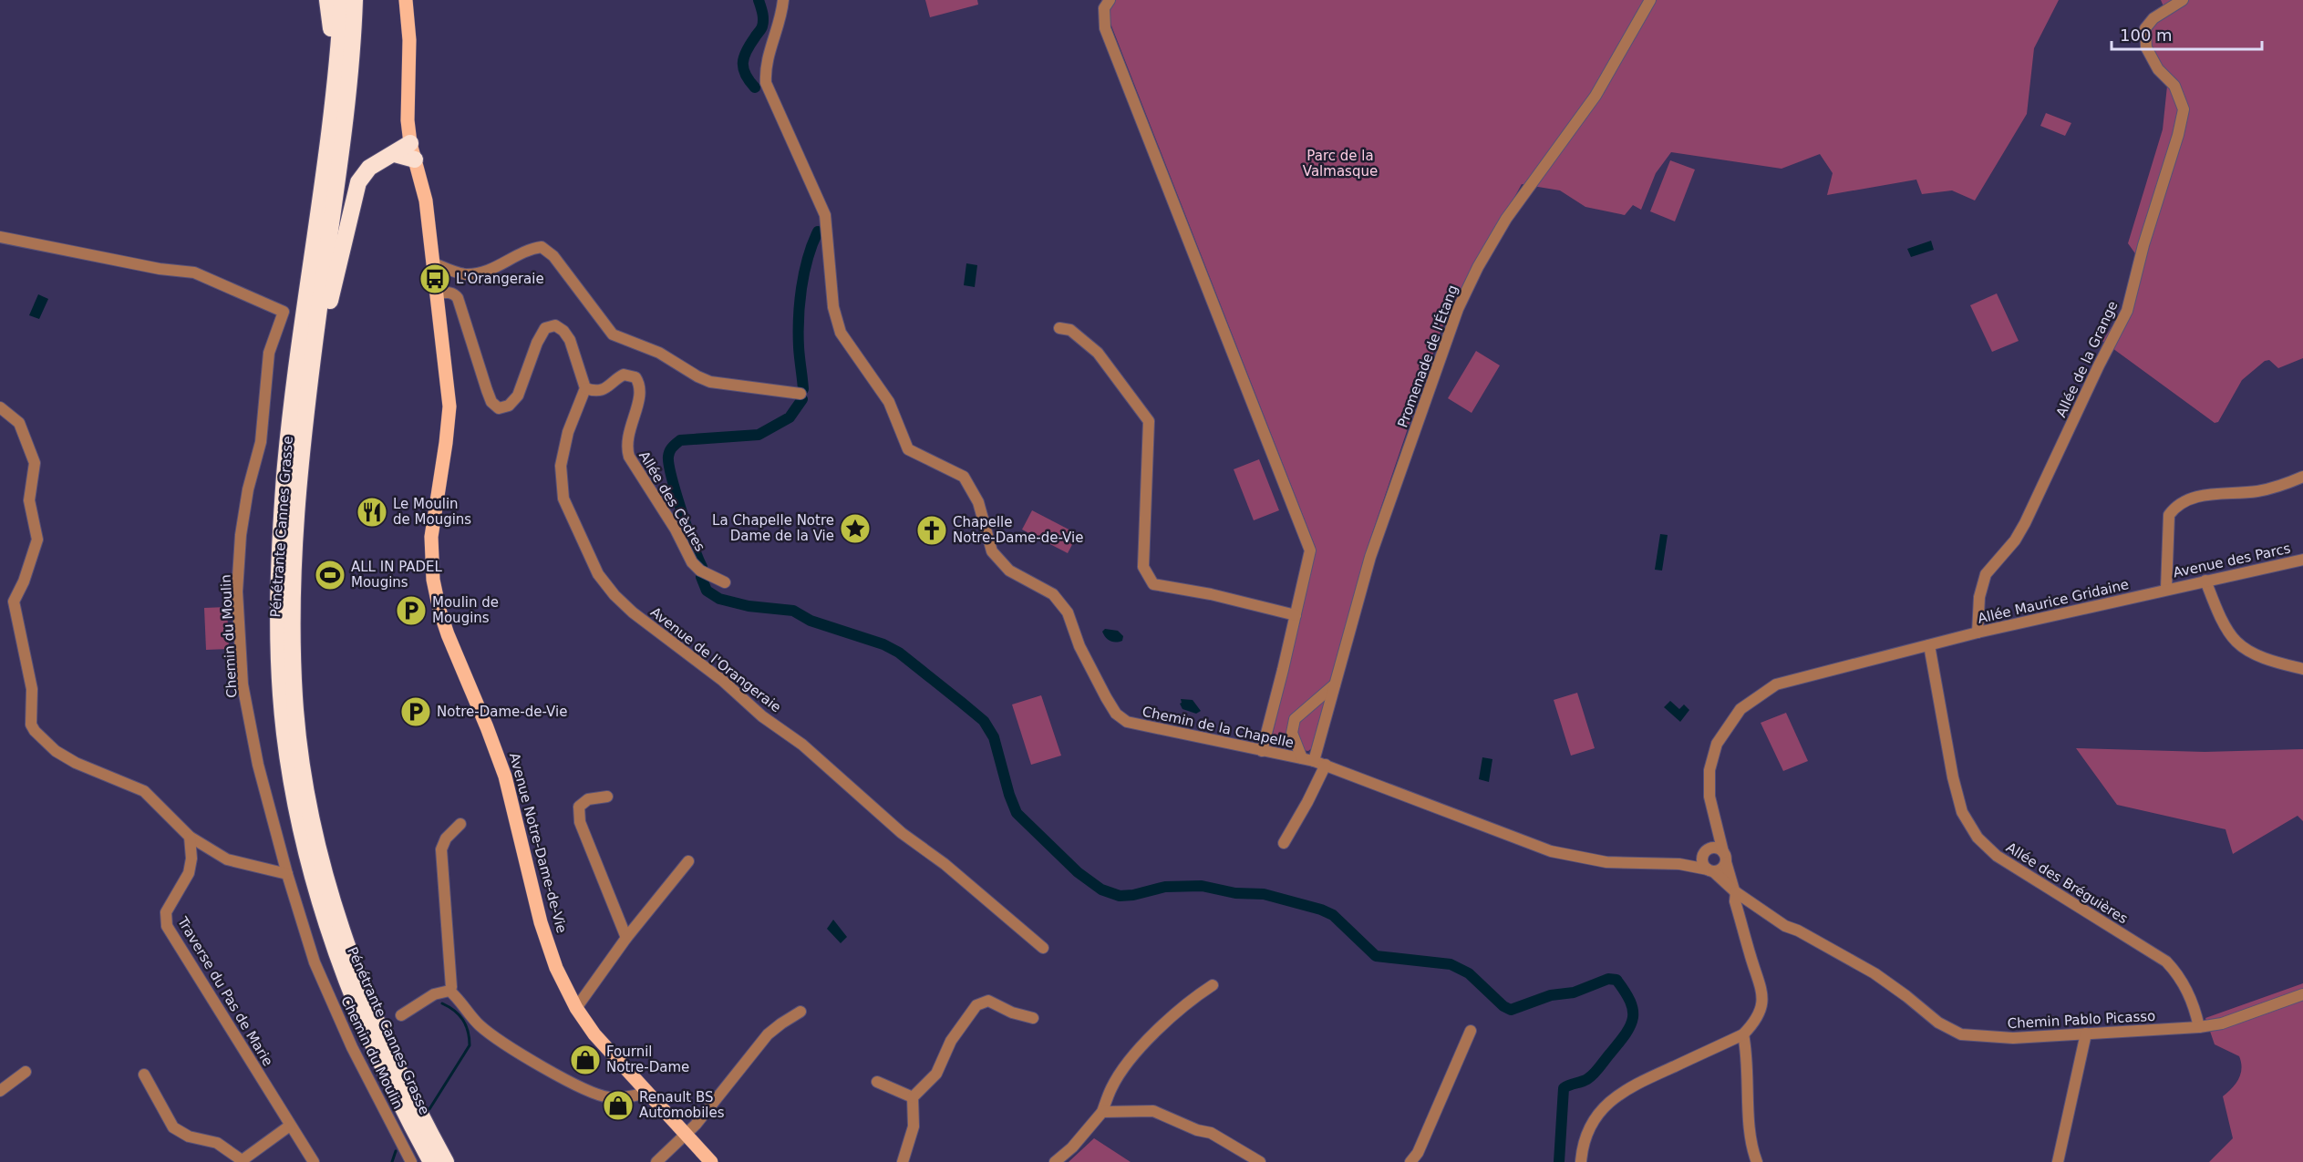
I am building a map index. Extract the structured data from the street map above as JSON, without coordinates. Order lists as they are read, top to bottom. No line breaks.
{"streets":{"highway":["Pénétrante Cannes Grasse"],"main road":["Avenue Notre-Dame-de-Vie"],"street":["Promenade de l'Étang","Allée de la Grange","Allée des Cèdres","Avenue des Parcs","Allée Maurice Gridaine","Chemin du Moulin","Avenue de l'Orangeraie","Chemin de la Chapelle","Allée des Bréguières","Traverse du Pas de Marie","Chemin Pablo Picasso"]},"crossings":[["Promenade de l'Étang","Chemin de la Chapelle"],["Allée de la Grange","Allée Maurice Gridaine"],["Allée des Cèdres","Avenue de l'Orangeraie"],["Avenue des Parcs","Allée Maurice Gridaine"],["Allée Maurice Gridaine","Chemin de la Chapelle"],["Allée Maurice Gridaine","Allée des Bréguières"],["Allée Maurice Gridaine","Chemin Pablo Picasso"],["Chemin de la Chapelle","Chemin Pablo Picasso"],["Allée des Bréguières","Chemin Pablo Picasso"]],"parks":["Parc de la Valmasque"],"places":{"bus stop":["L'Orangeraie"],"restaurant":["Le Moulin de Mougins"],"place":["La Chapelle Notre Dame de la Vie"],"church":["Chapelle Notre-Dame-de-Vie"],"sports":["ALL IN PADEL Mougins"],"parking":["Moulin de Mougins","Notre-Dame-de-Vie"],"shop":["Fournil Notre-Dame","Renault BS Automobiles"]},"scale_bar":"100 m"}
